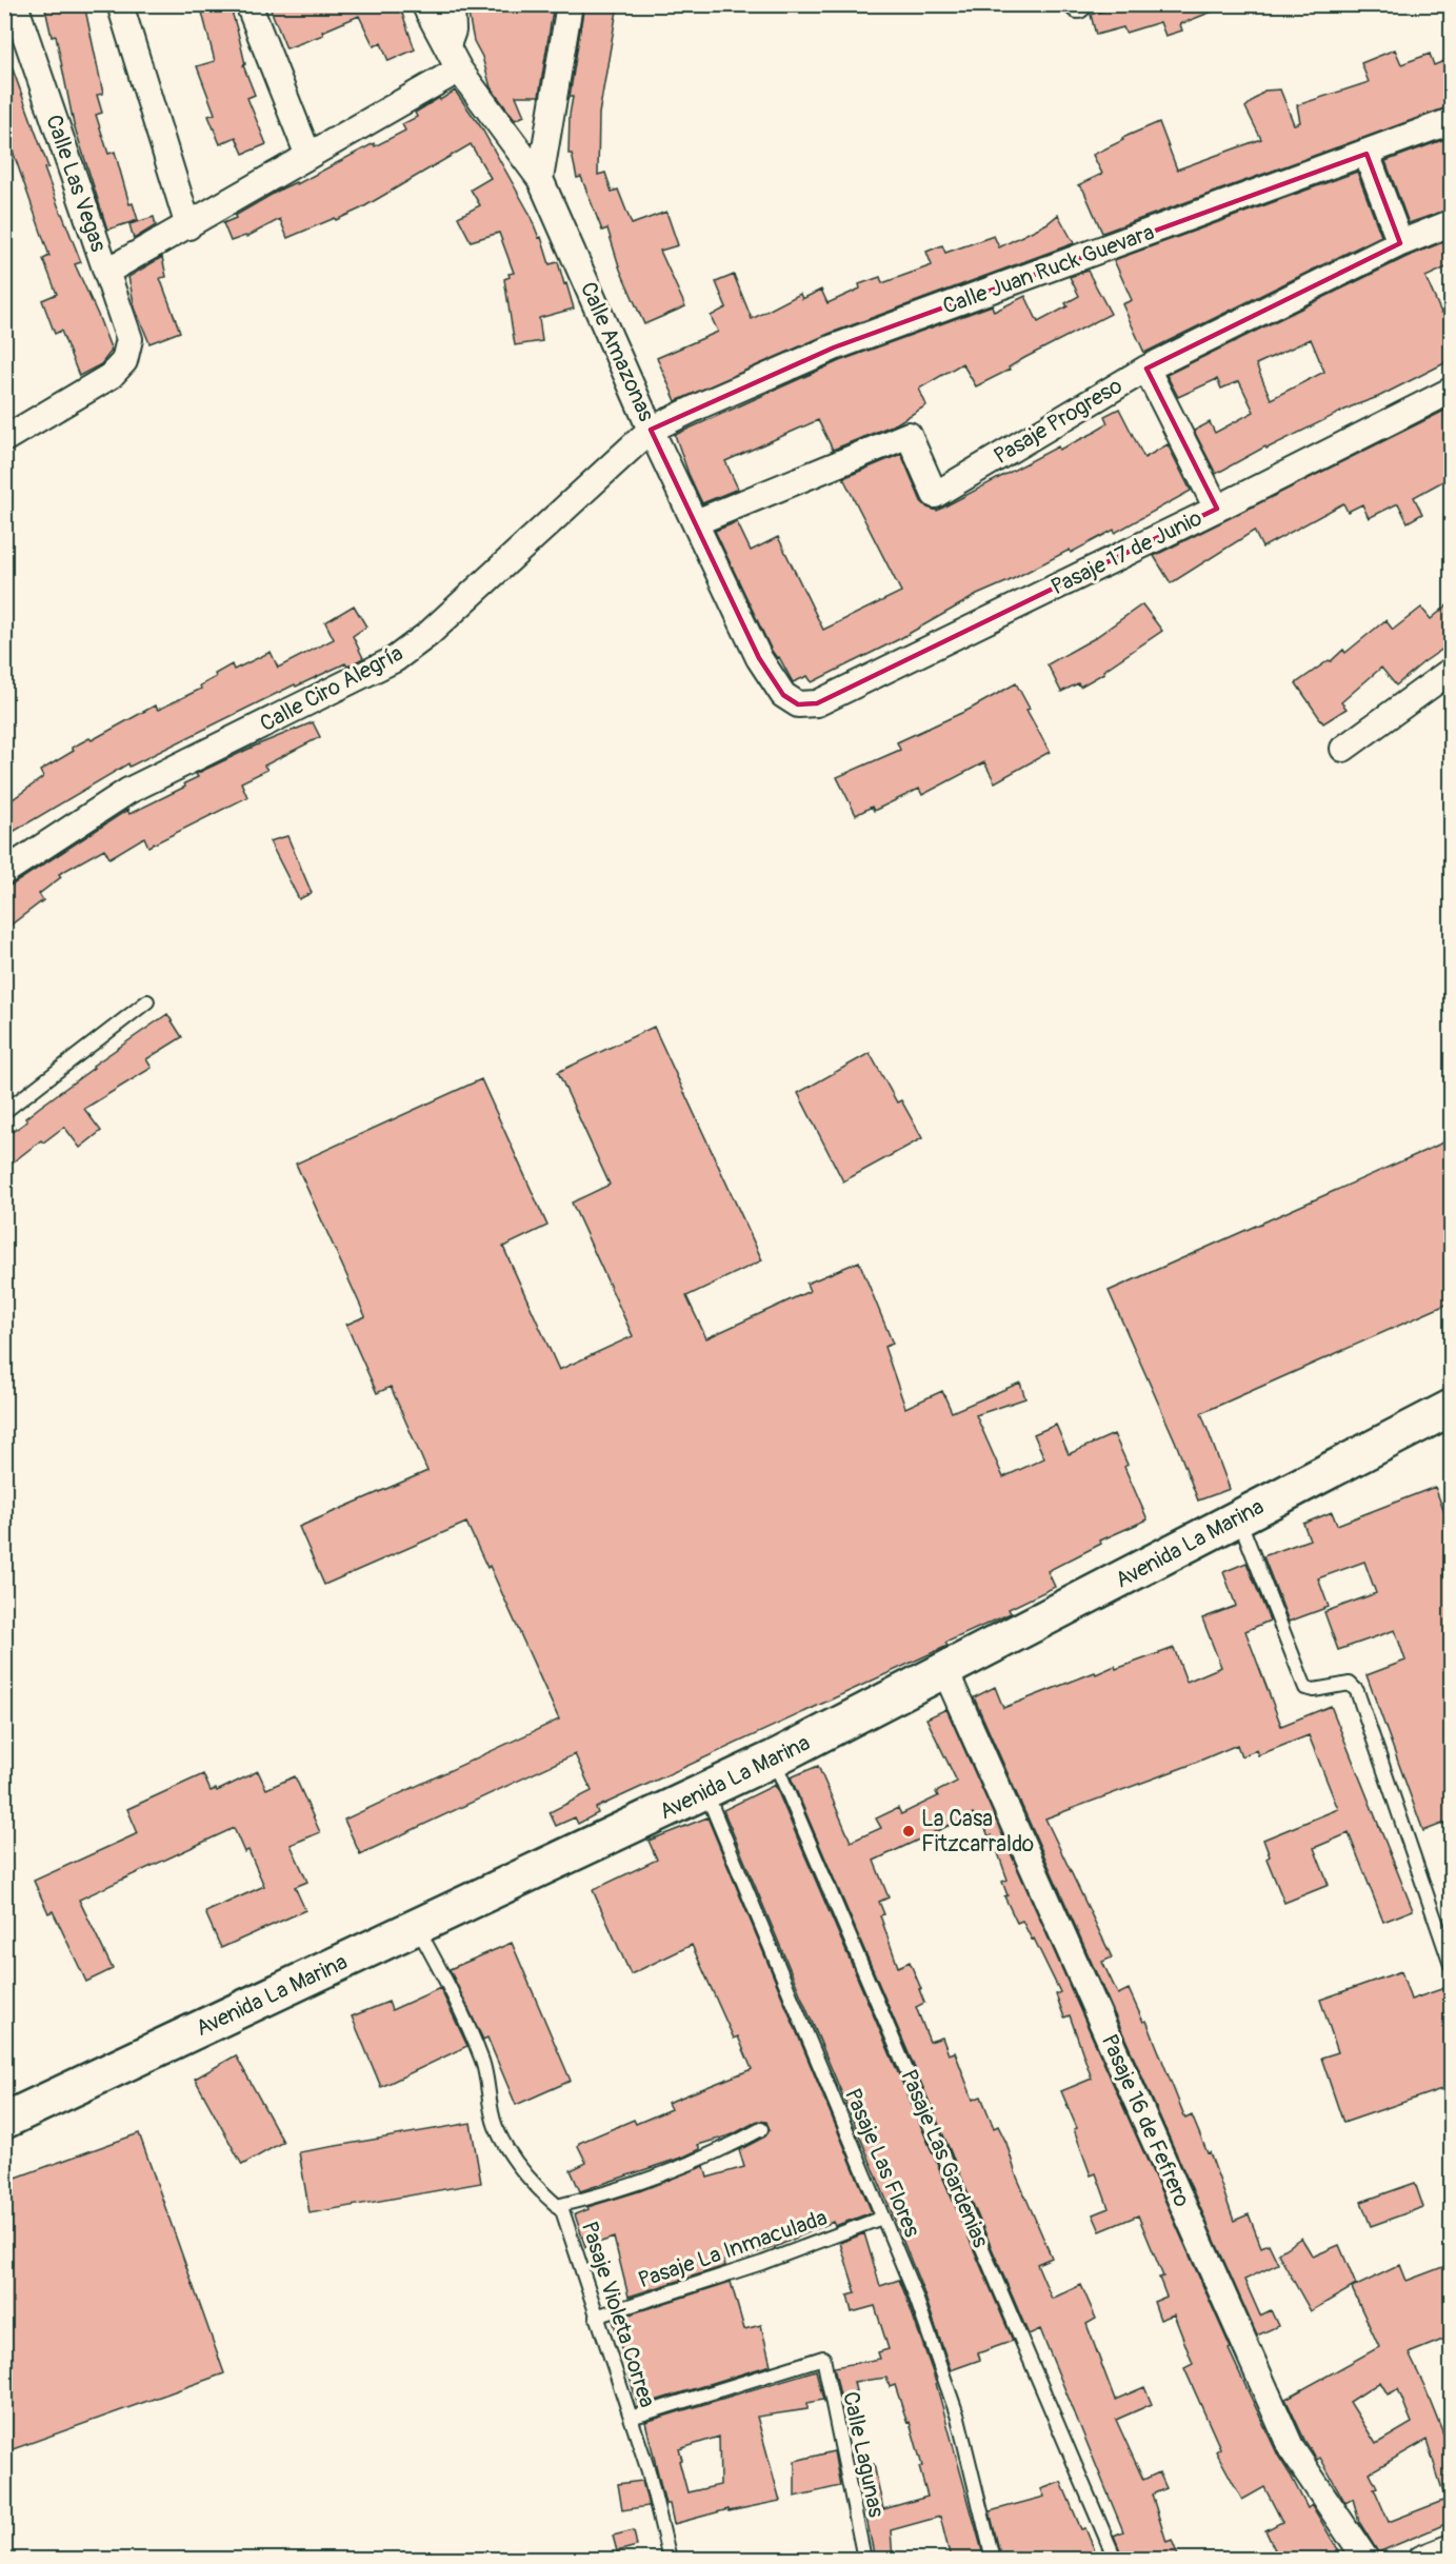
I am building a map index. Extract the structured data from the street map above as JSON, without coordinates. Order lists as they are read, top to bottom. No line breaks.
{"streets":{"main road":["Avenida La Marina"],"street":["Calle Las Vegas","Calle Juan Ruck Guevara","Calle Amazonas","Pasaje Progreso","Pasaje 17 de Junio","Calle Ciro Alegría","Pasaje 16 de Fefrero"],"lane":["Pasaje Las Gardenias","Pasaje Las Flores","Pasaje La Inmaculada","Pasaje Violeta Correa","Calle Lagunas"]},"crossings":[["Calle Juan Ruck Guevara","Calle Amazonas"],["Calle Juan Ruck Guevara","Calle Ciro Alegría"],["Calle Amazonas","Pasaje Progreso"],["Calle Amazonas","Pasaje 17 de Junio"],["Calle Amazonas","Calle Ciro Alegría"],["Avenida La Marina","Pasaje 16 de Fefrero"],["Avenida La Marina","Pasaje Las Gardenias"],["Avenida La Marina","Pasaje Las Flores"],["Avenida La Marina","Pasaje Violeta Correa"],["Pasaje Las Flores","Pasaje La Inmaculada"],["Pasaje La Inmaculada","Pasaje Violeta Correa"],["Pasaje Violeta Correa","Calle Lagunas"]],"places":["La Casa Fitzcarraldo"]}
